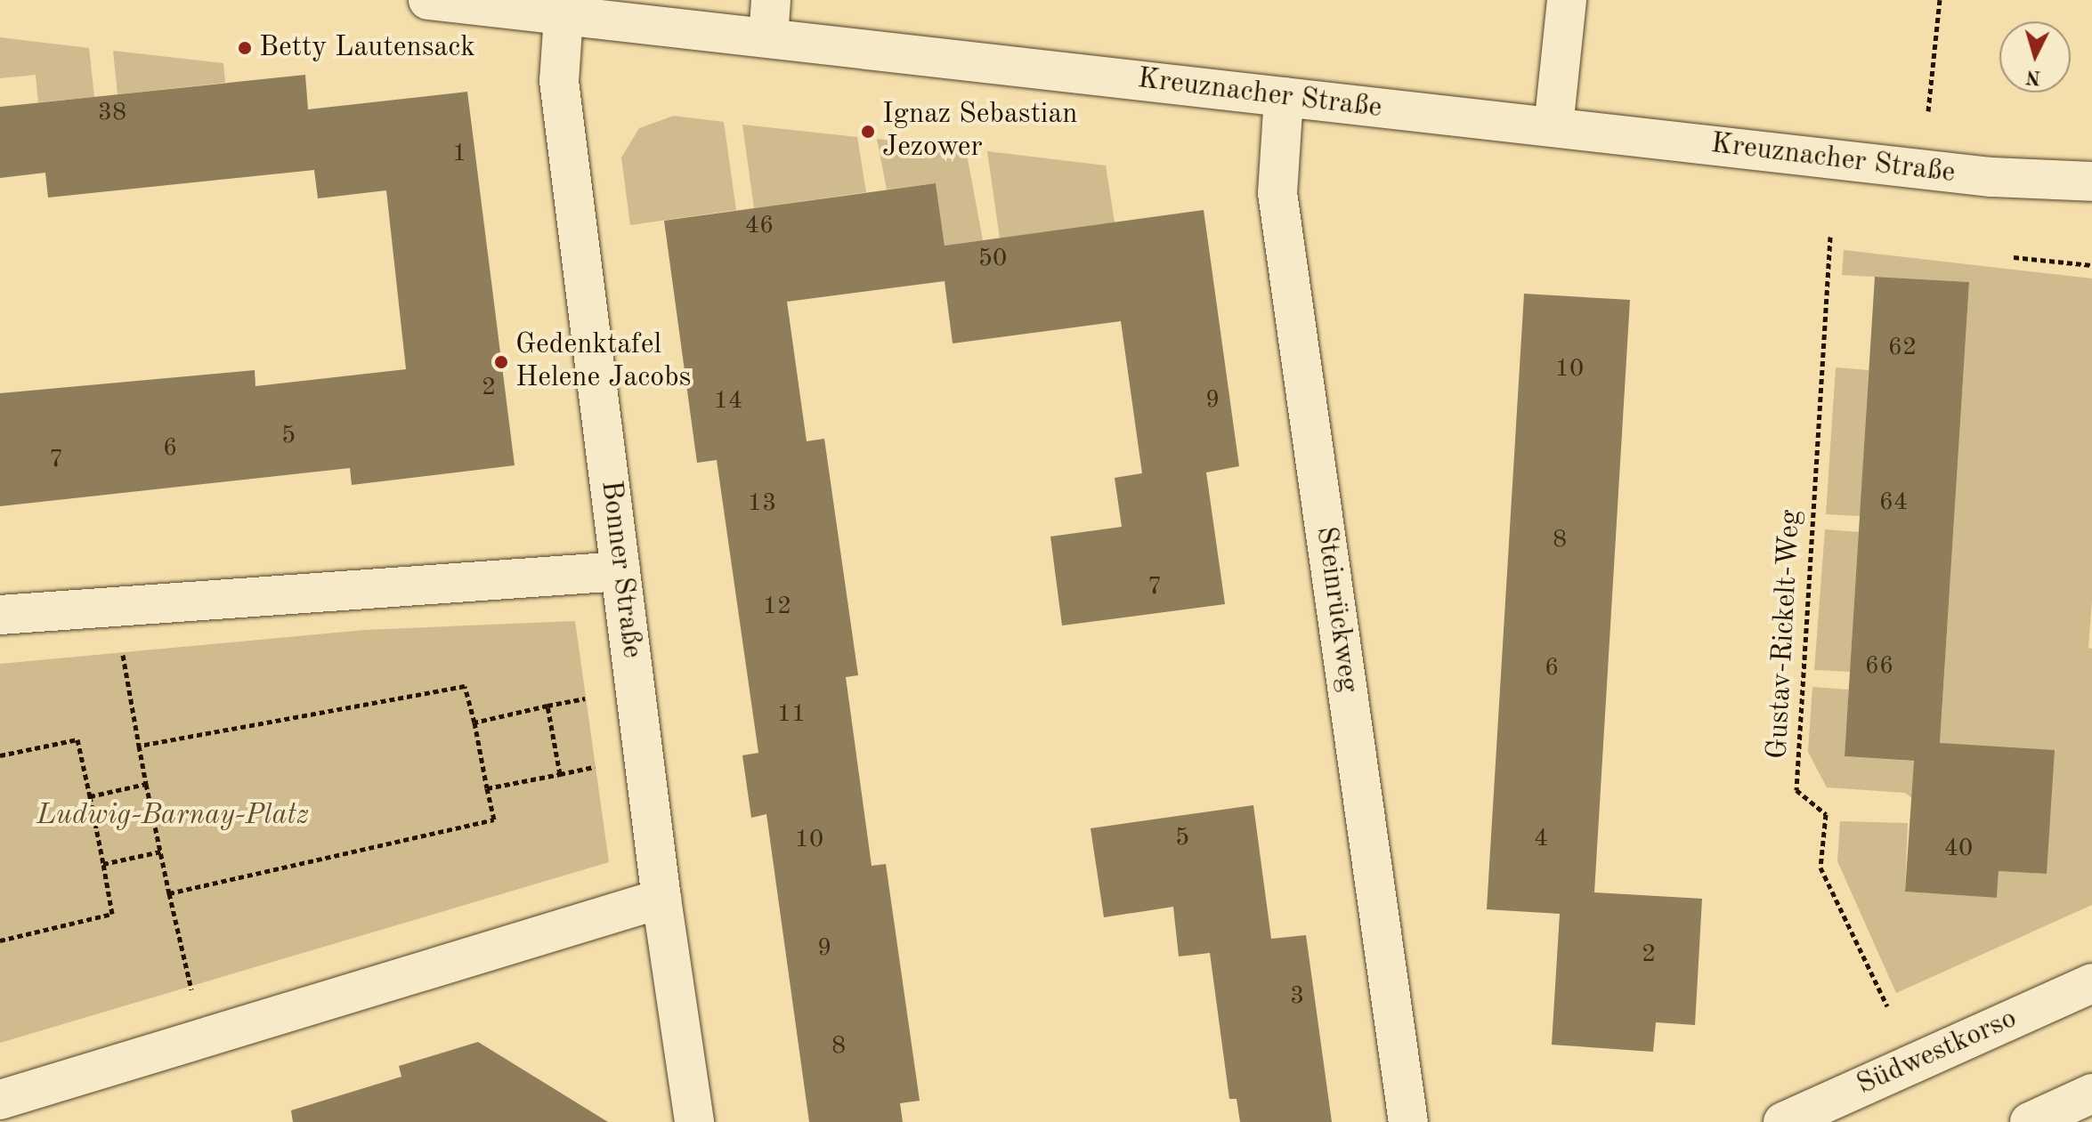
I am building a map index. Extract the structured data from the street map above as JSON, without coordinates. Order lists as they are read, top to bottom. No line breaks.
{"streets":{"street":["Kreuznacher Straße","Bonner Straße","Steinrückweg","Südwestkorso"],"path":["Gustav-Rickelt-Weg"]},"crossings":[["Kreuznacher Straße","Bonner Straße"],["Kreuznacher Straße","Steinrückweg"]],"parks":["Ludwig-Barnay-Platz"],"places":["Betty Lautensack","Ignaz Sebastian Jezower","Gedenktafel Helene Jacobs"],"house_numbers":["38","1","46","50","62","10","2","9","14","5","6","7","64","13","8","7","12","66","6","11","5","4","10","40","9","2","3","8"],"north":"bottom"}
